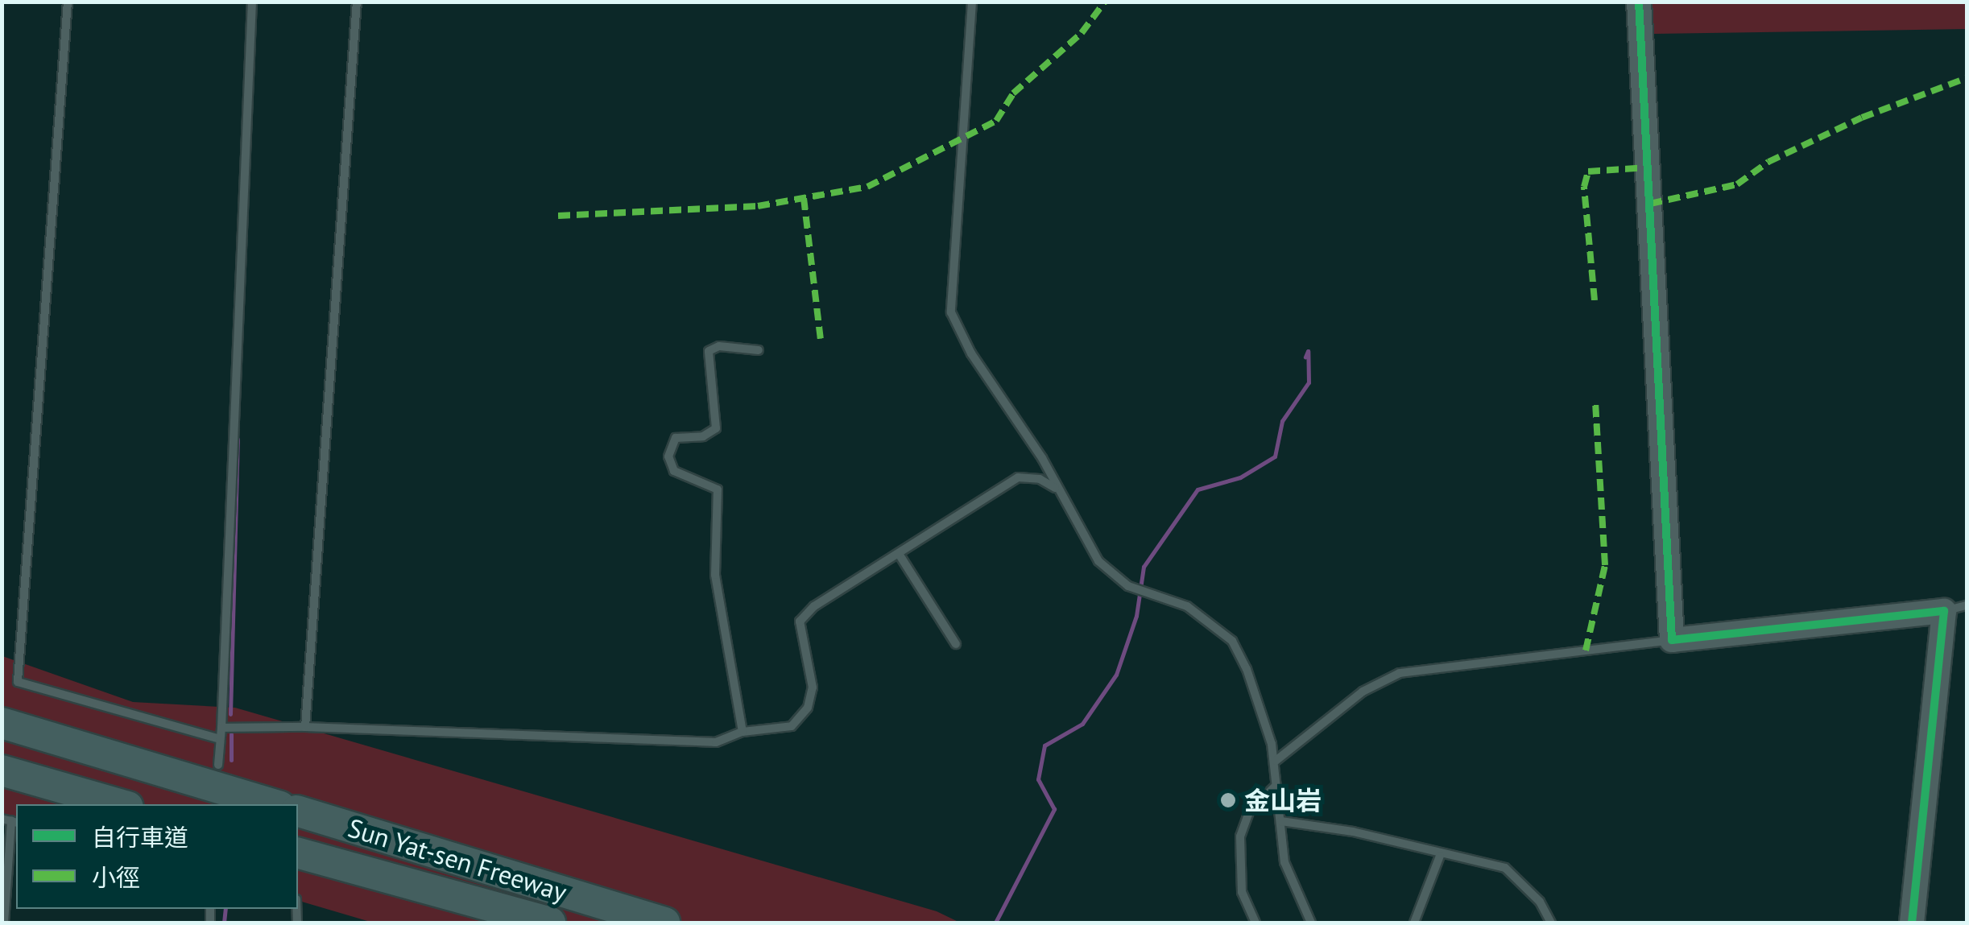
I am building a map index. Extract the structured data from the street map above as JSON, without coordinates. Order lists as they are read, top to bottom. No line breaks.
{"streets":{"highway":["Sun Yat-sen Freeway"]},"places":["金山岩"],"legend":["自行車道","小徑"]}
